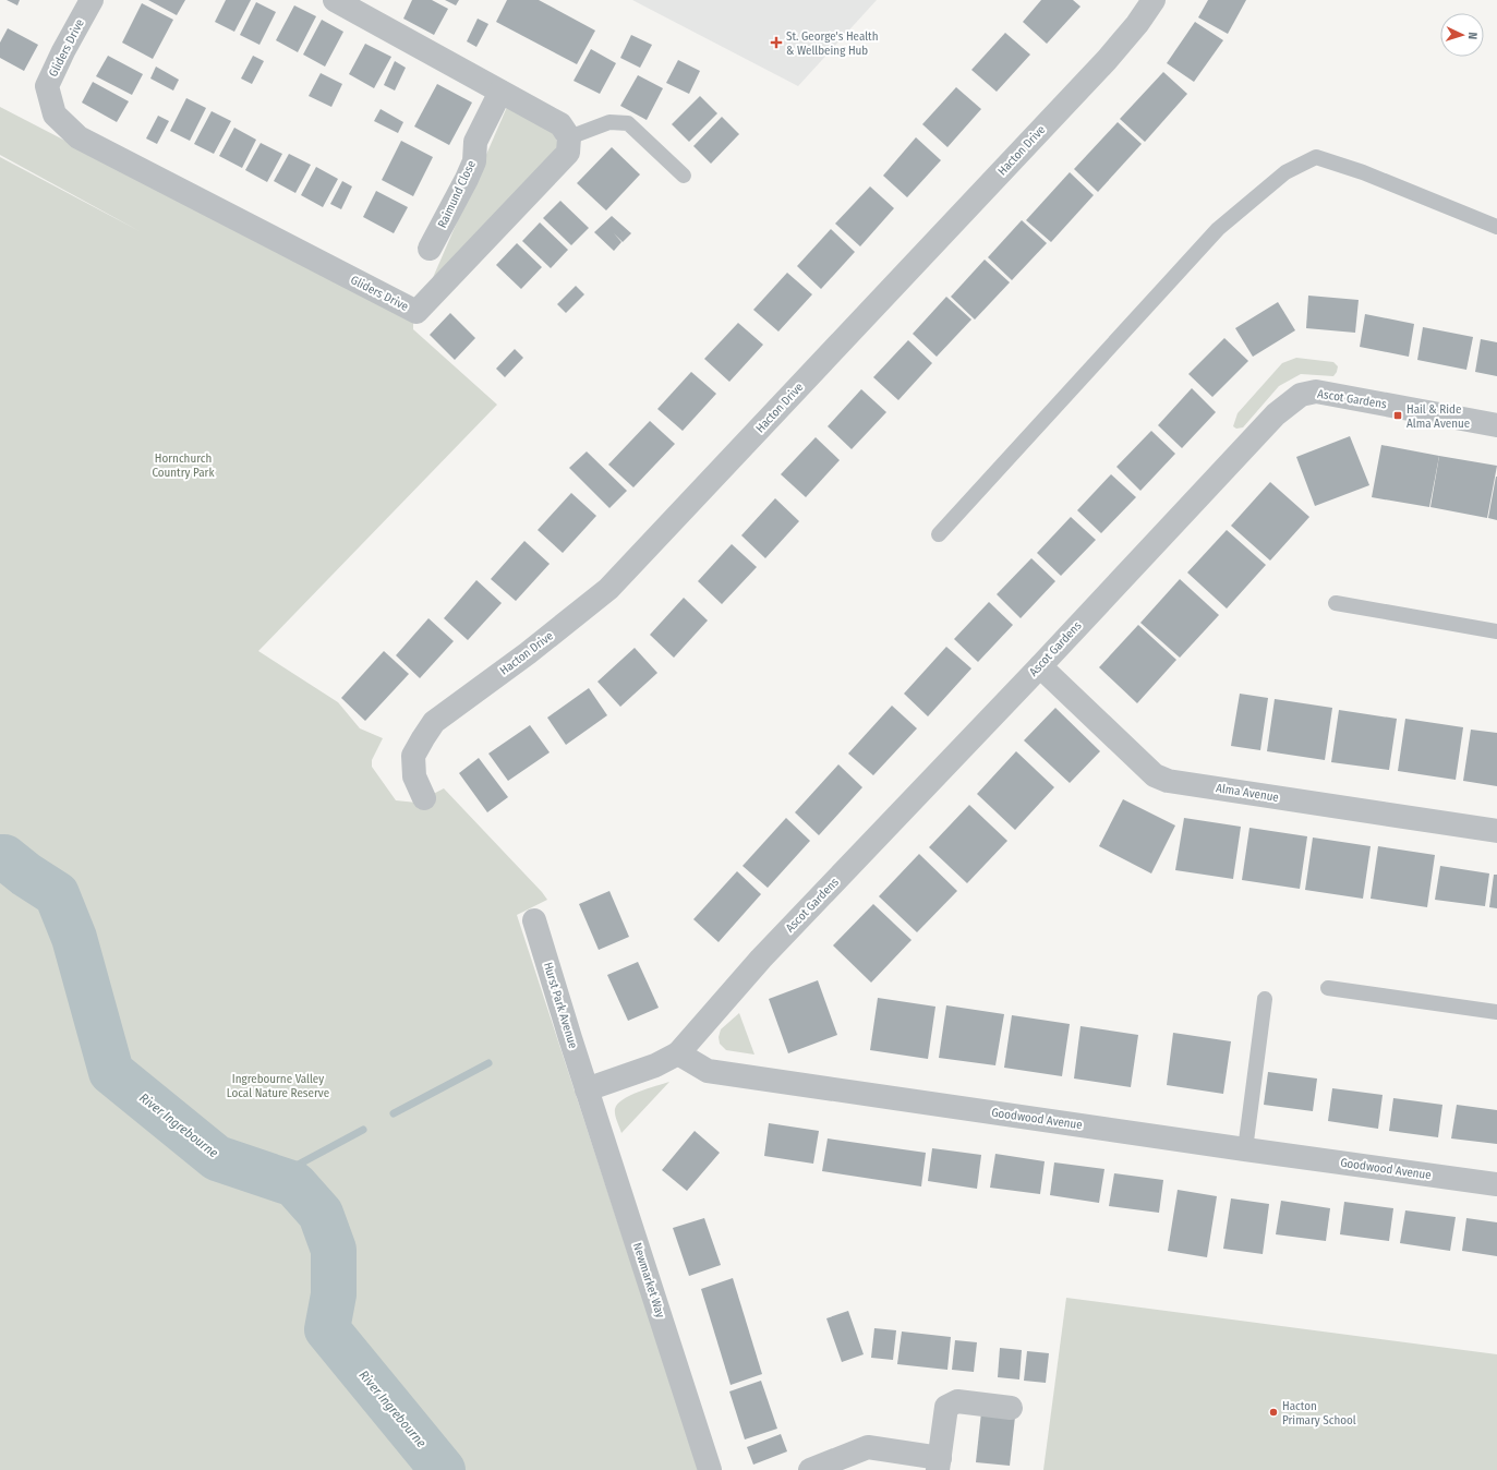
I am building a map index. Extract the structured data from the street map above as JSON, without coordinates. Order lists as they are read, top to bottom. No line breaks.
{"streets":{"street":["Gliders Drive","Hacton Drive","Raimund Close","Ascot Gardens","Alma Avenue","Hurst Park Avenue","Goodwood Avenue","Newmarket Way"]},"crossings":[["Ascot Gardens","Alma Avenue"],["Ascot Gardens","Goodwood Avenue"],["Hurst Park Avenue","Newmarket Way"]],"water":["River Ingrebourne"],"parks":["Hornchurch Country Park","Ingrebourne Valley Local Nature Reserve"],"places":{"health":["St. George's Health & Wellbeing Hub"],"transit":["Hail & Ride Alma Avenue"],"other":["Hacton Primary School"]},"north":"right"}
